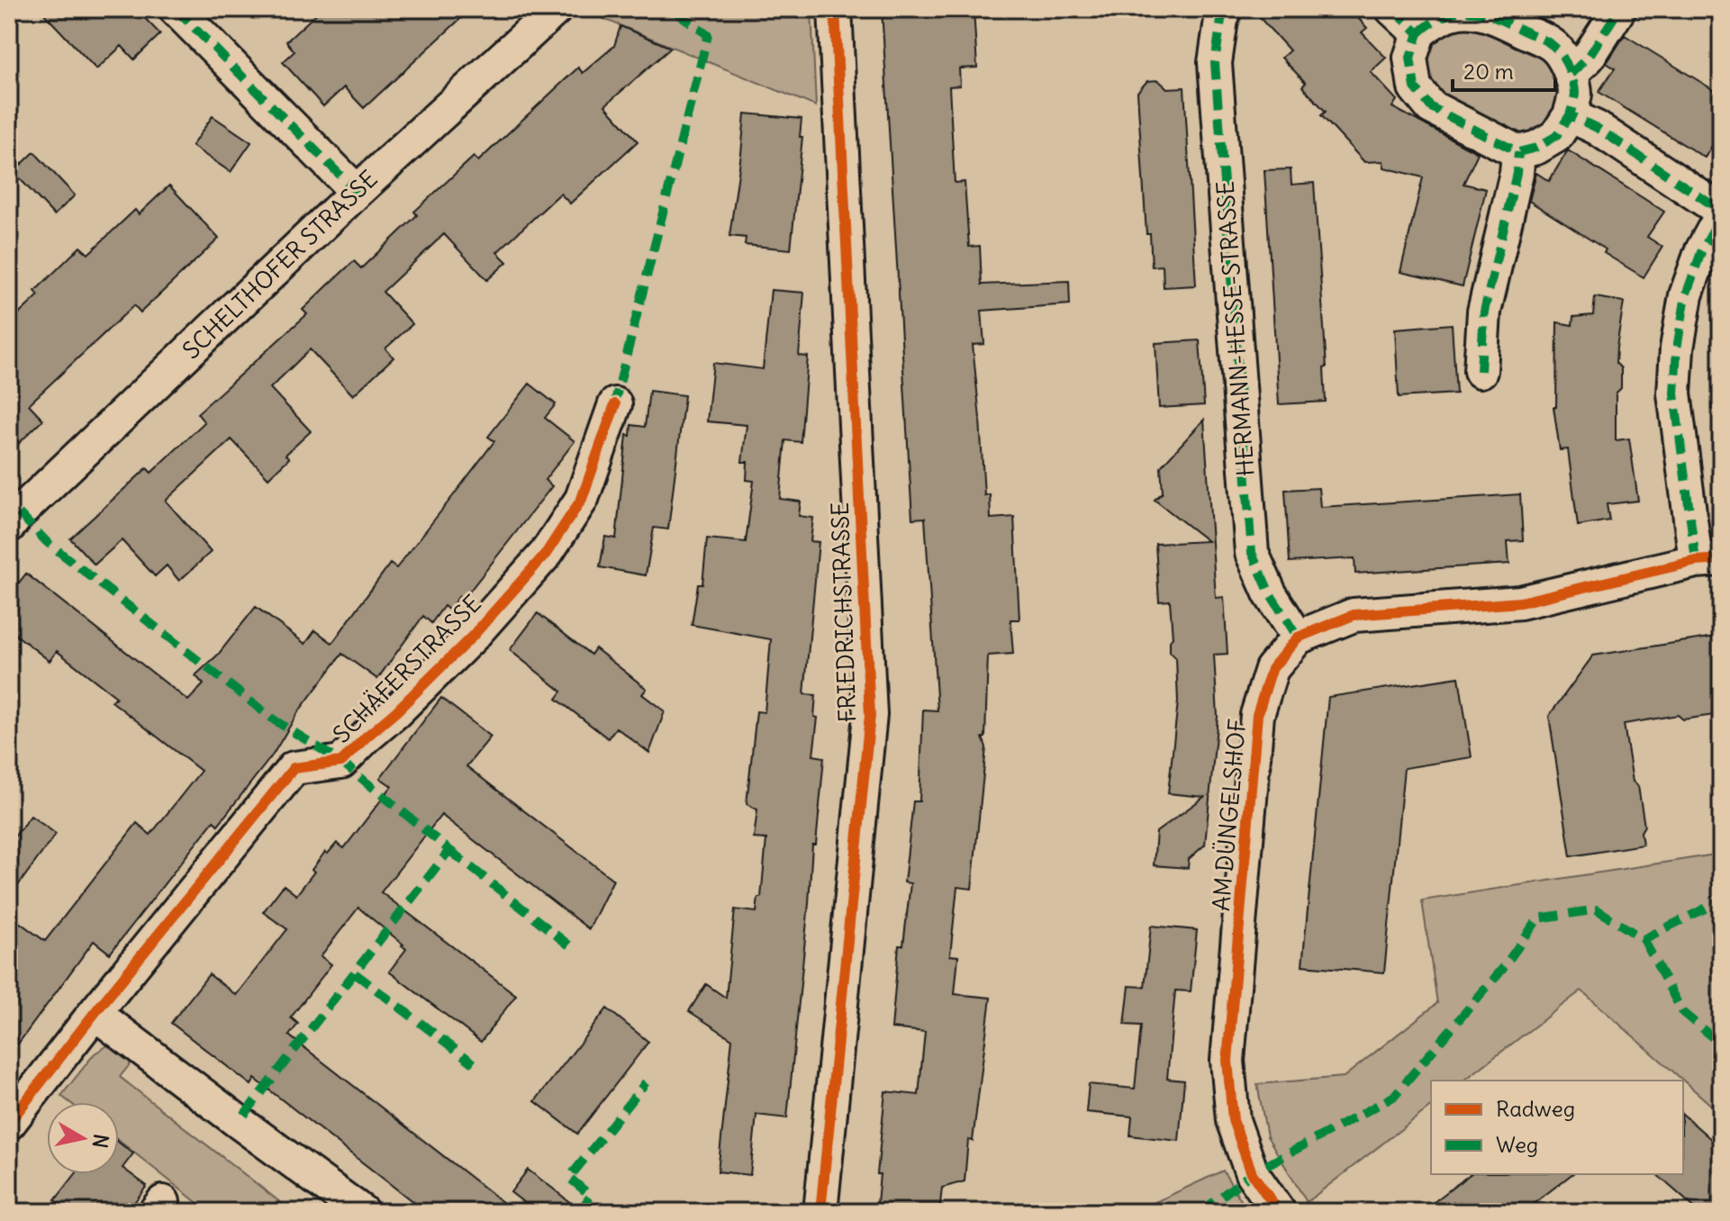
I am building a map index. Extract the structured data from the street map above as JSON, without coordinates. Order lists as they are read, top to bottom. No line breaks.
{"streets":{"street":["SCHELTHOFER STRASSE","HERMANN-HESSE-STRASSE","FRIEDRICHSTRASSE","SCHÄFERSTRASSE","AM DÜNGELSHOF"]},"crossings":[["HERMANN-HESSE-STRASSE","AM DÜNGELSHOF"]],"legend":["Radweg","Weg"],"scale_bar":"20 m","north":"right"}
